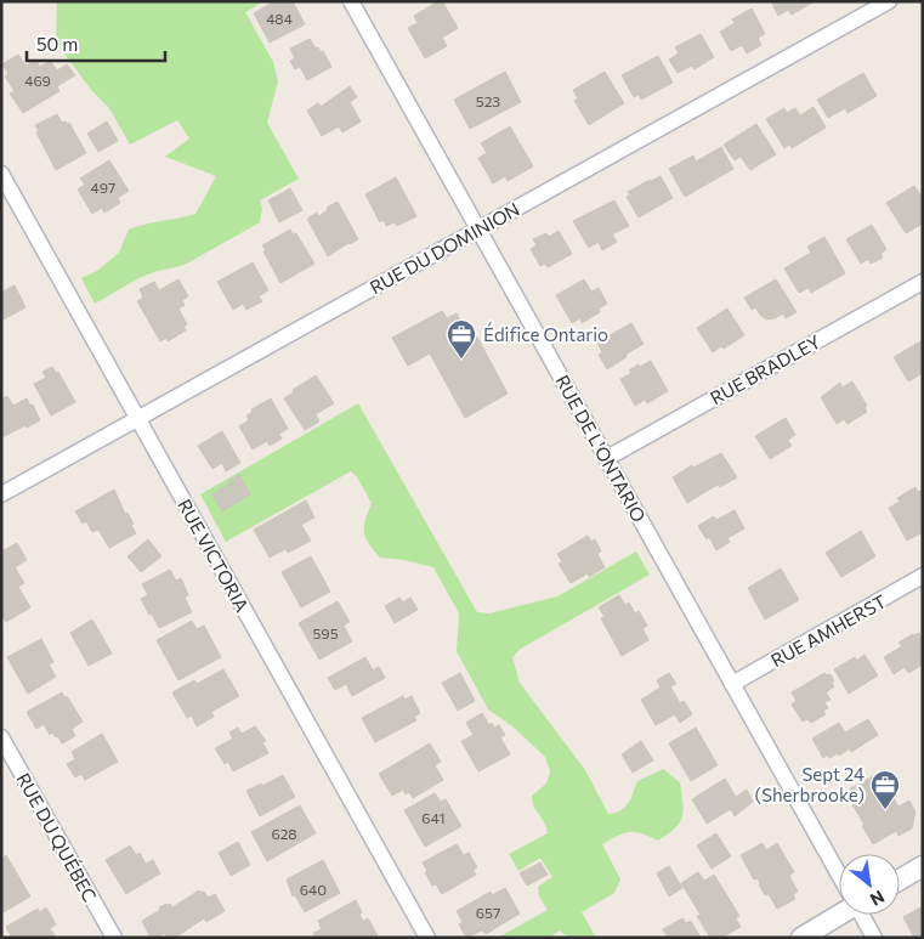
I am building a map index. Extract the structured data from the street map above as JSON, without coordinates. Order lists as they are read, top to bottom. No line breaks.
{"streets":{"street":["RUE DU DOMINION","RUE BRADLEY","RUE DE L'ONTARIO","RUE VICTORIA","RUE AMHERST","RUE DU QUÉBEC"]},"crossings":[["RUE DU DOMINION","RUE DE L'ONTARIO"],["RUE DU DOMINION","RUE VICTORIA"],["RUE BRADLEY","RUE DE L'ONTARIO"],["RUE DE L'ONTARIO","RUE AMHERST"]],"places":{"office":["Édifice Ontario","Sept 24 (Sherbrooke)"]},"house_numbers":["484","469","523","497","595","641","628","640","657"],"scale_bar":"50 m","north":"bottom right"}
